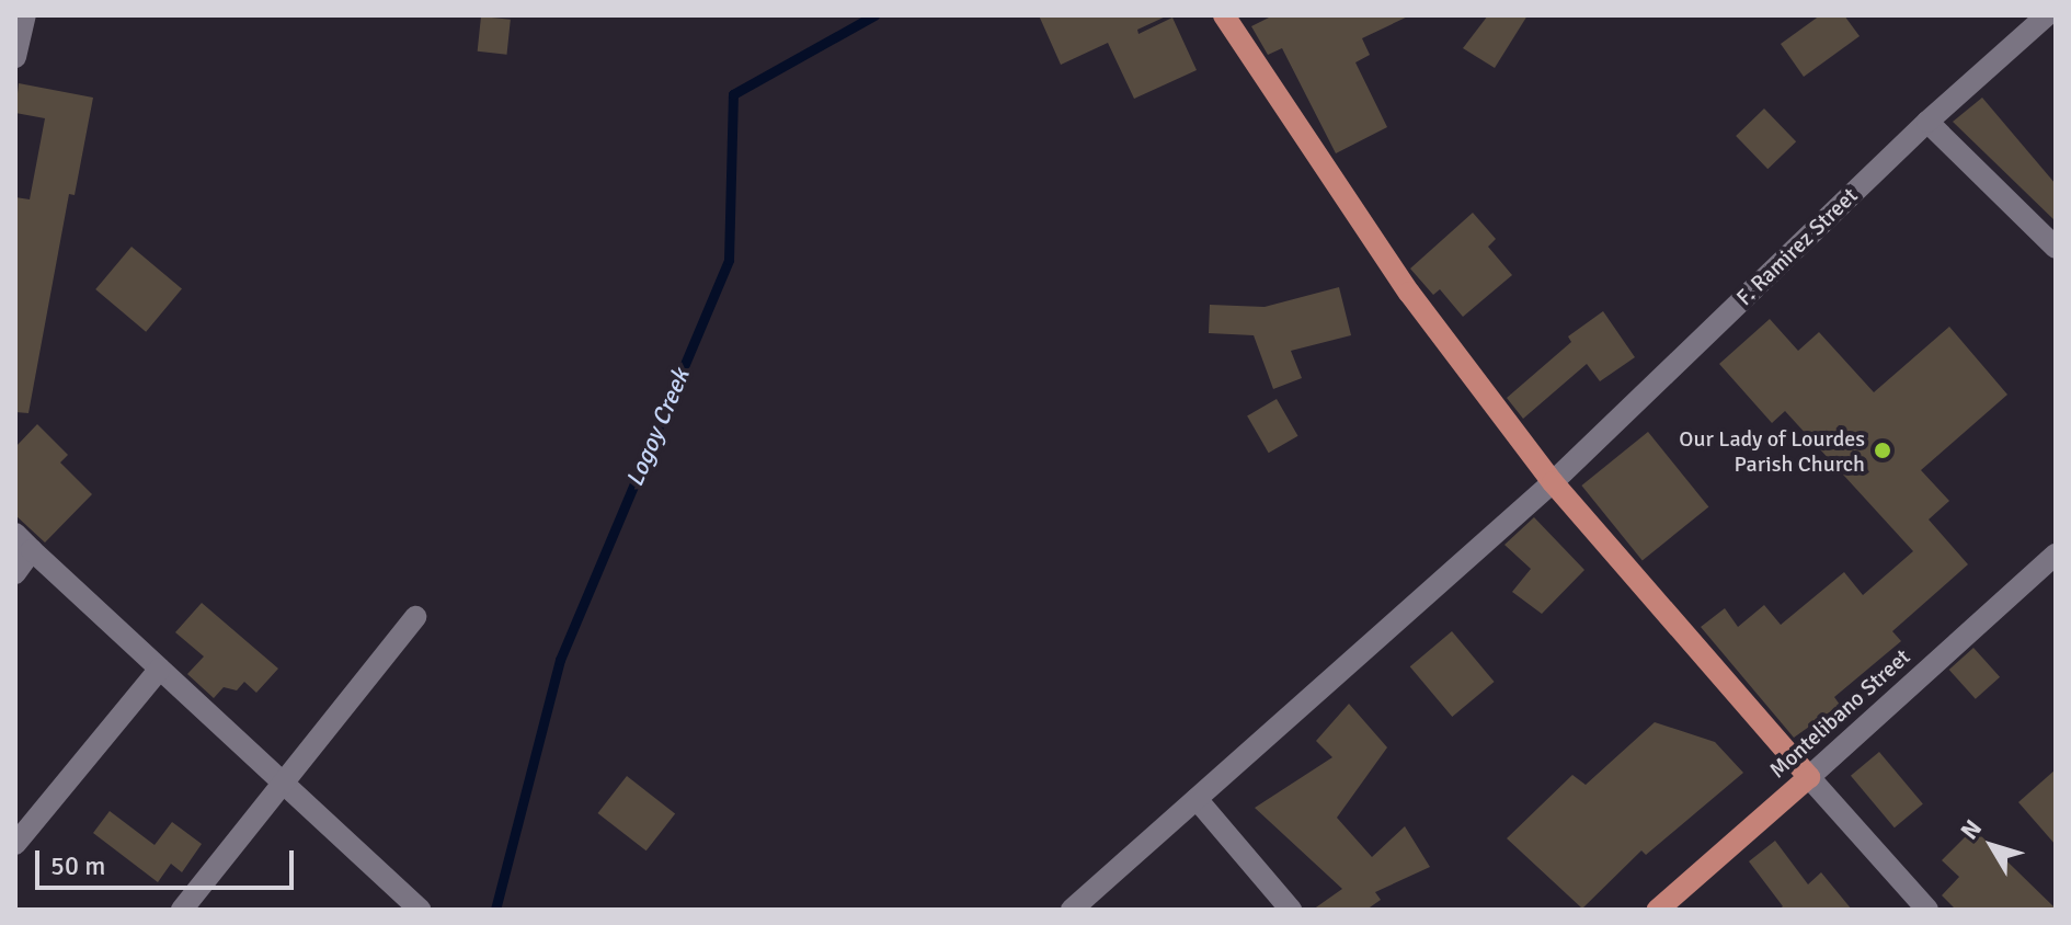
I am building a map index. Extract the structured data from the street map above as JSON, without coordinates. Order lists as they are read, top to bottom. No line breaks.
{"streets":{"main road":["Montelibano Street"],"street":["F. Ramirez Street"]},"water":["Logoy Creek"],"places":["Our Lady of Lourdes Parish Church"],"scale_bar":"50 m","north":"top left"}
